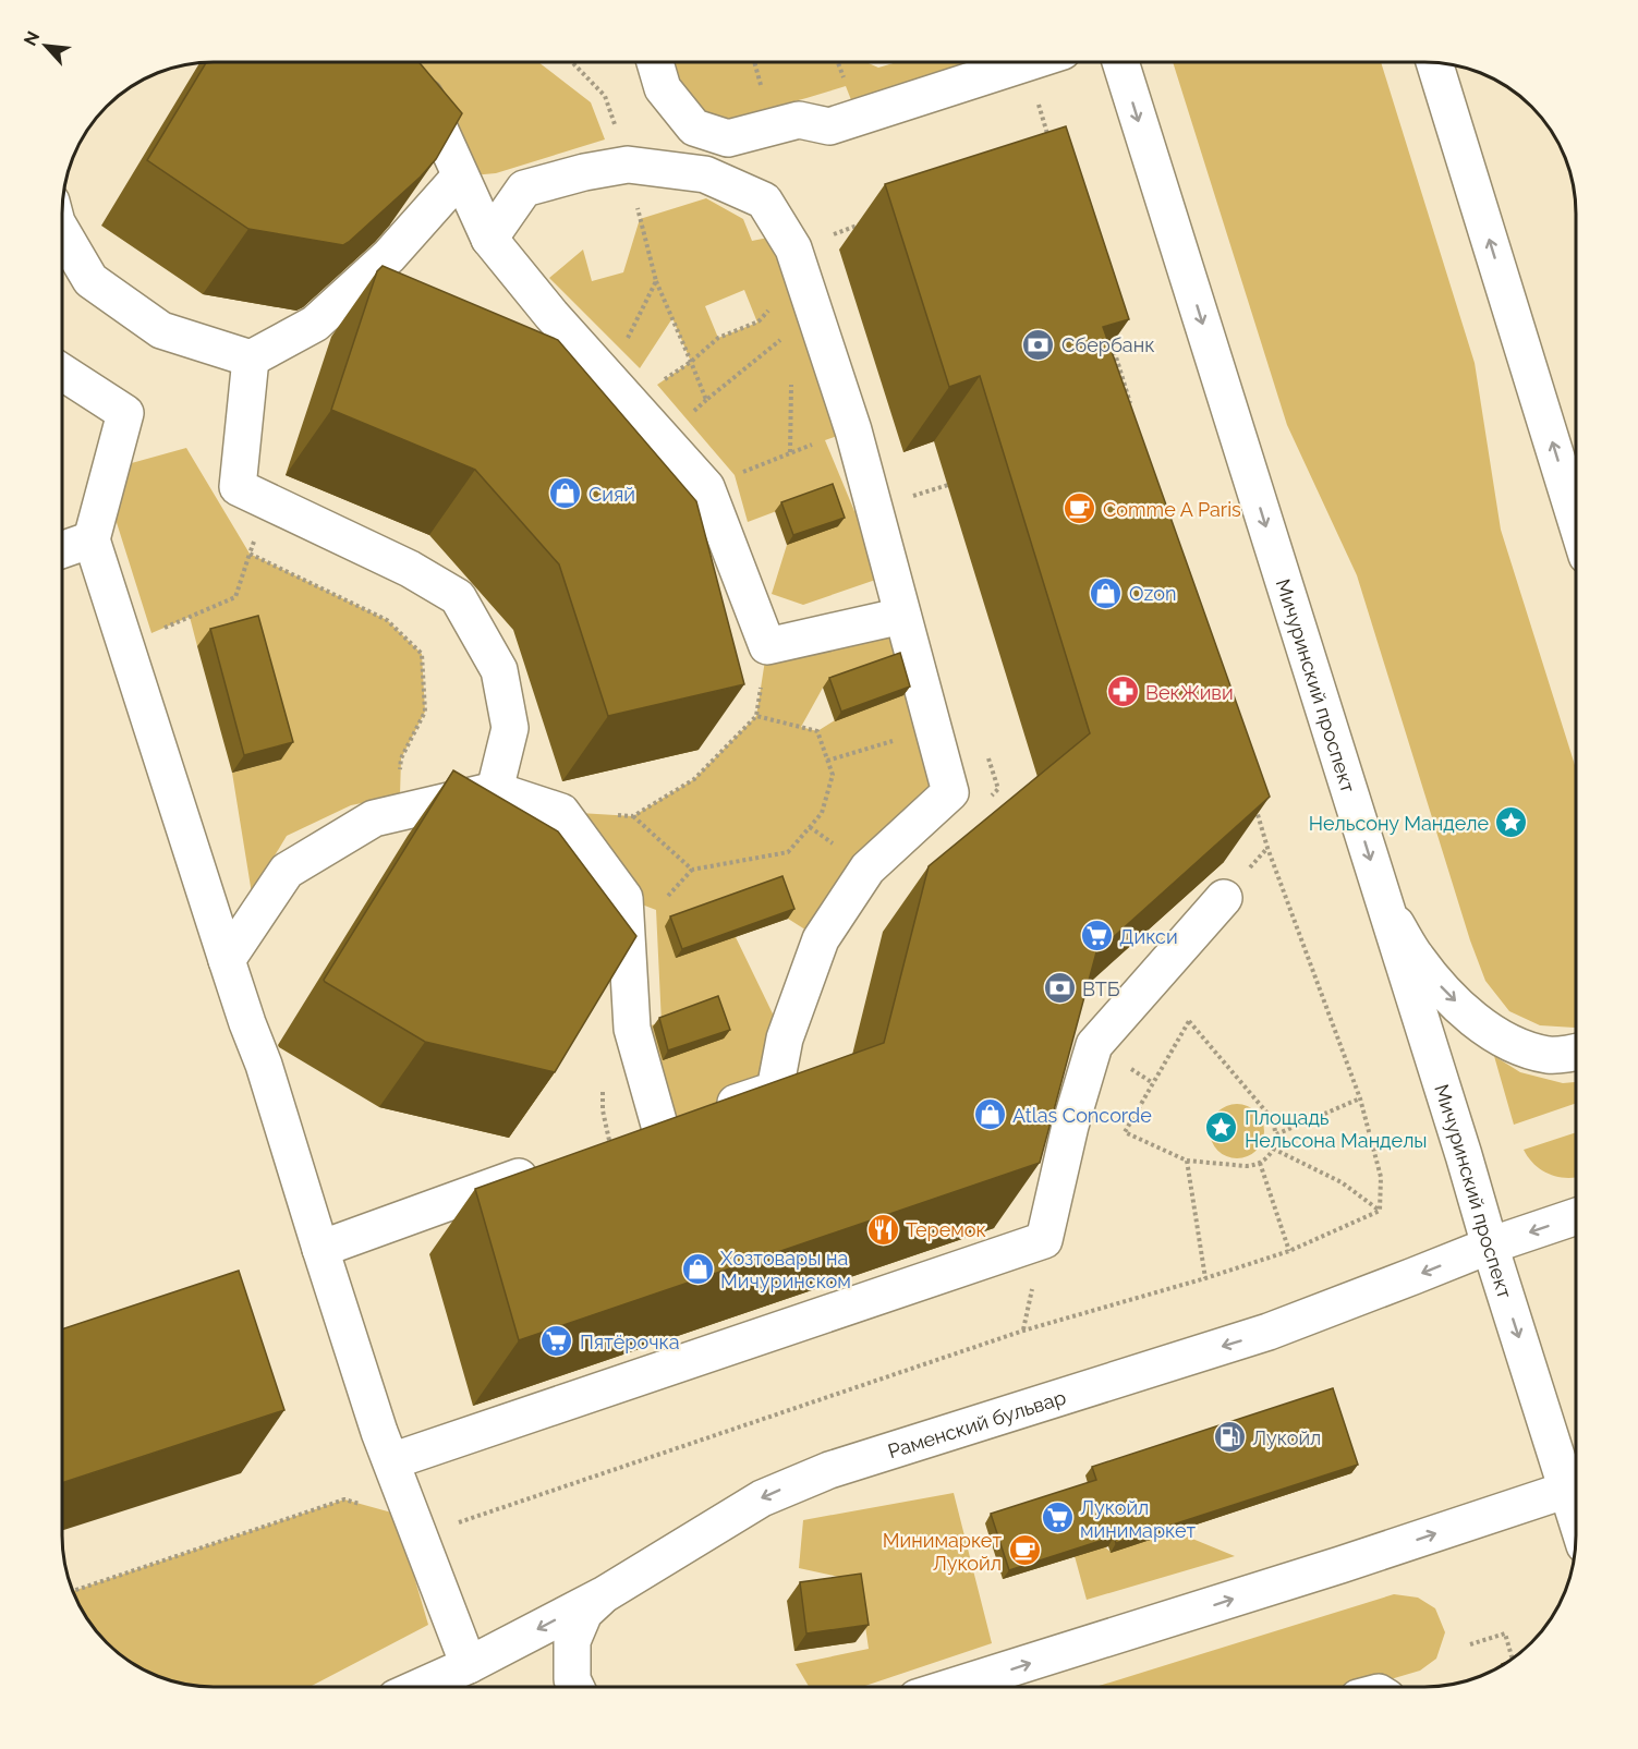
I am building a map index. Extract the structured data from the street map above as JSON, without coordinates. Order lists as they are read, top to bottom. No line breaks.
{"streets":{"street":["Мичуринский проспект","Раменский бульвар"]},"crossings":[["Мичуринский проспект","Раменский бульвар"]],"places":{"bank":["Сбербанк","ВТБ"],"shop":["Сияй","Ozon","Atlas Concorde","Хозтовары на Мичуринском"],"cafe":["Comme A Paris","Минимаркет Лукойл"],"pharmacy":["ВекЖиви"],"place":["Нельсону Манделе","Площадь Нельсона Манделы"],"supermarket":["Дикси","Пятёрочка","Лукойл минимаркет"],"restaurant":["Теремок"],"fuel station":["Лукойл"]},"north":"top left"}
